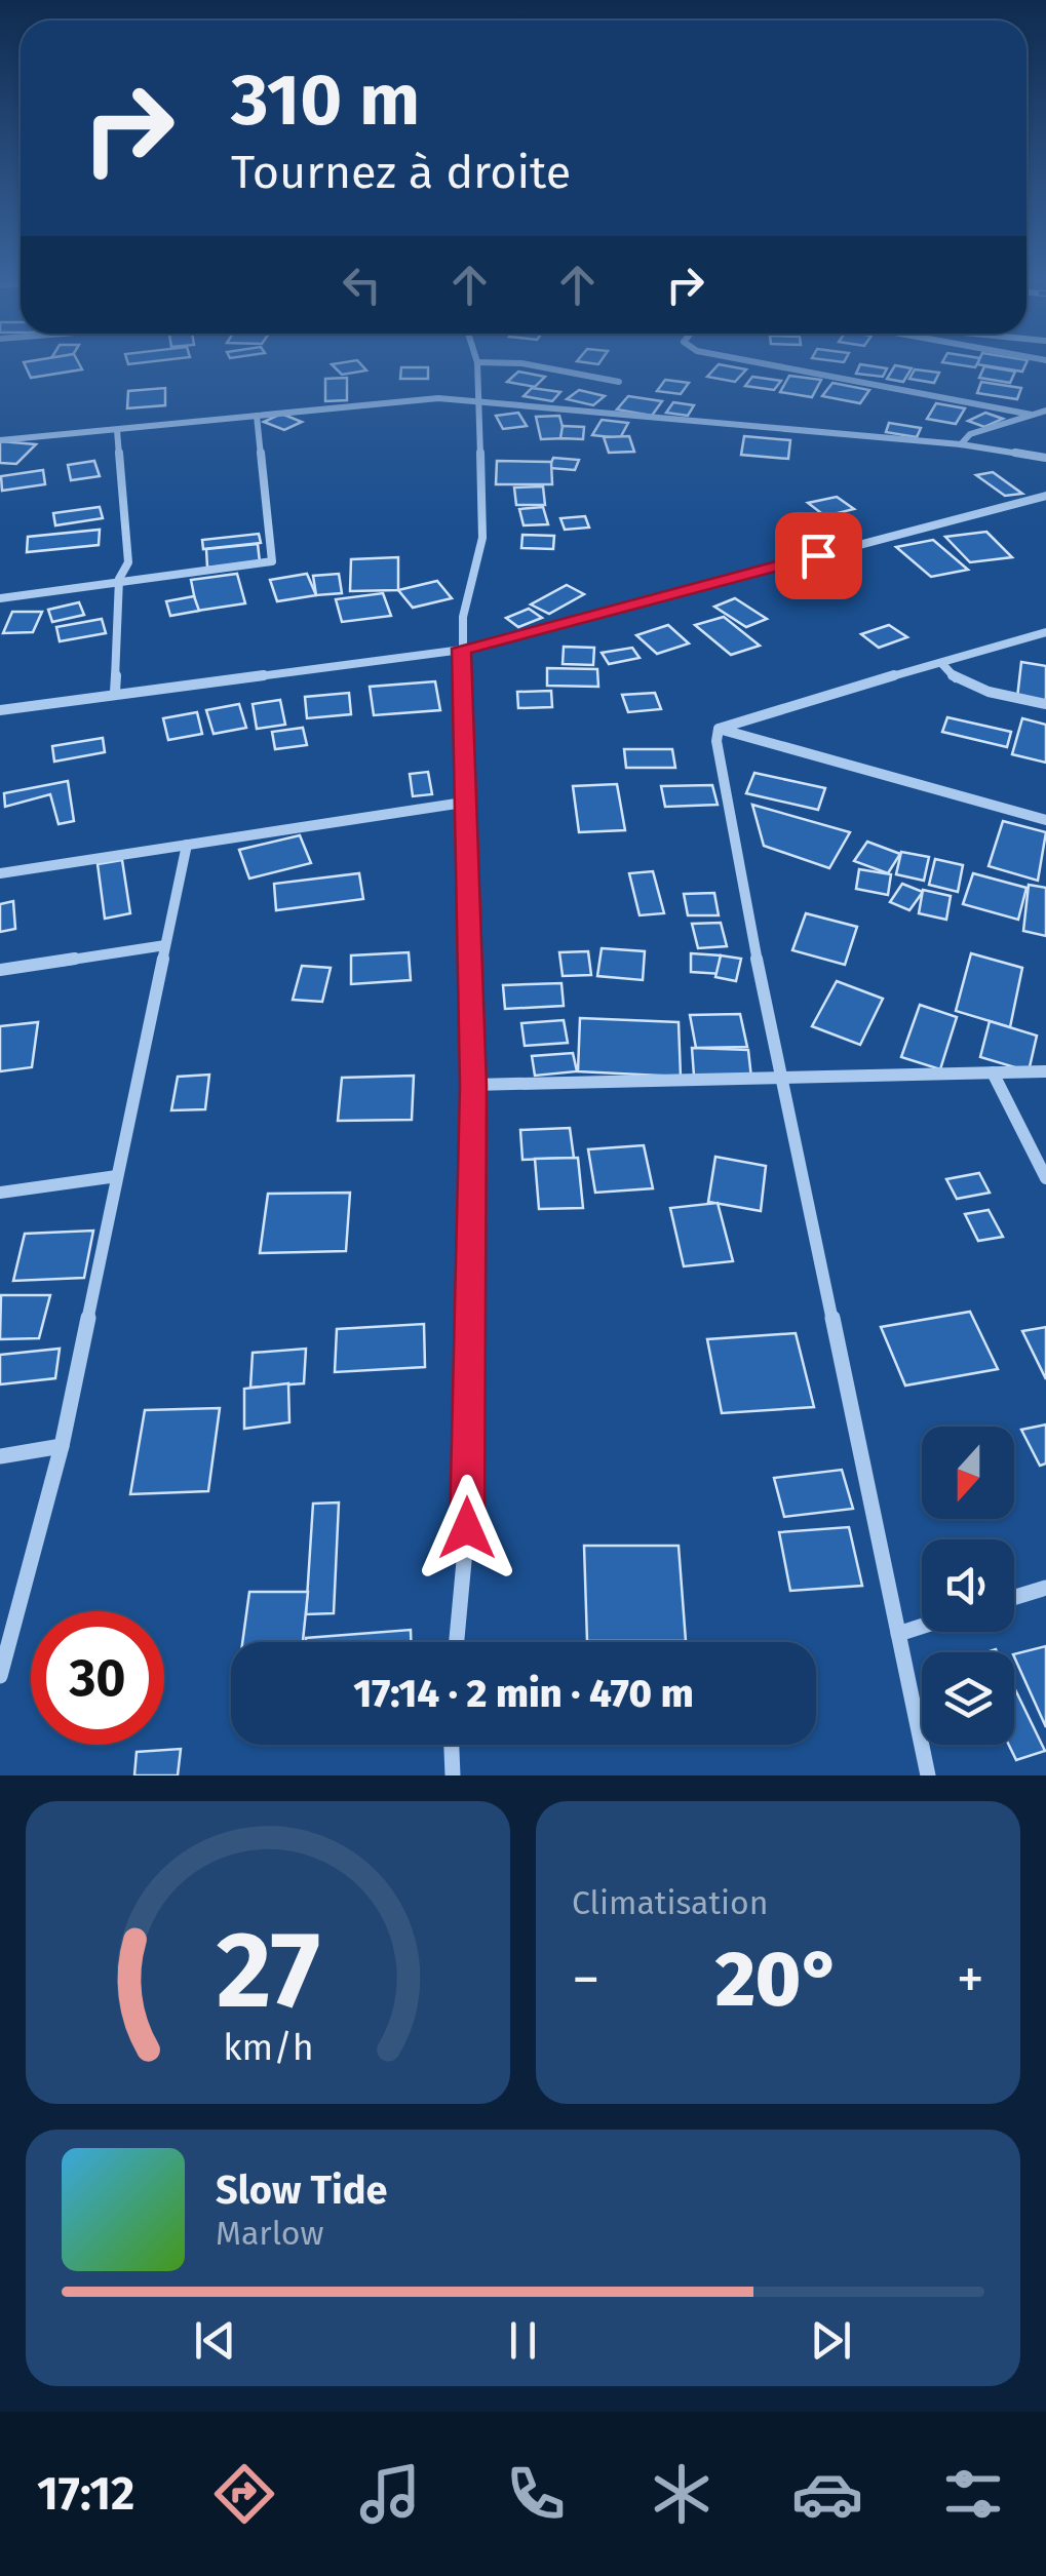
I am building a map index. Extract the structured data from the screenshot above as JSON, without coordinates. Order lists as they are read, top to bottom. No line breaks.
{"north":"bottom","page":{"turn":["310 m","Tournez à droite"],"limit":"30","trip":"17:14 · 2 min · 470 m","tile":"Climatisation","heat":["−","20°","+"],"song":["Slow Tide","Marlow"],"tabs":"17:12","gauge":["27","km/h"]}}
